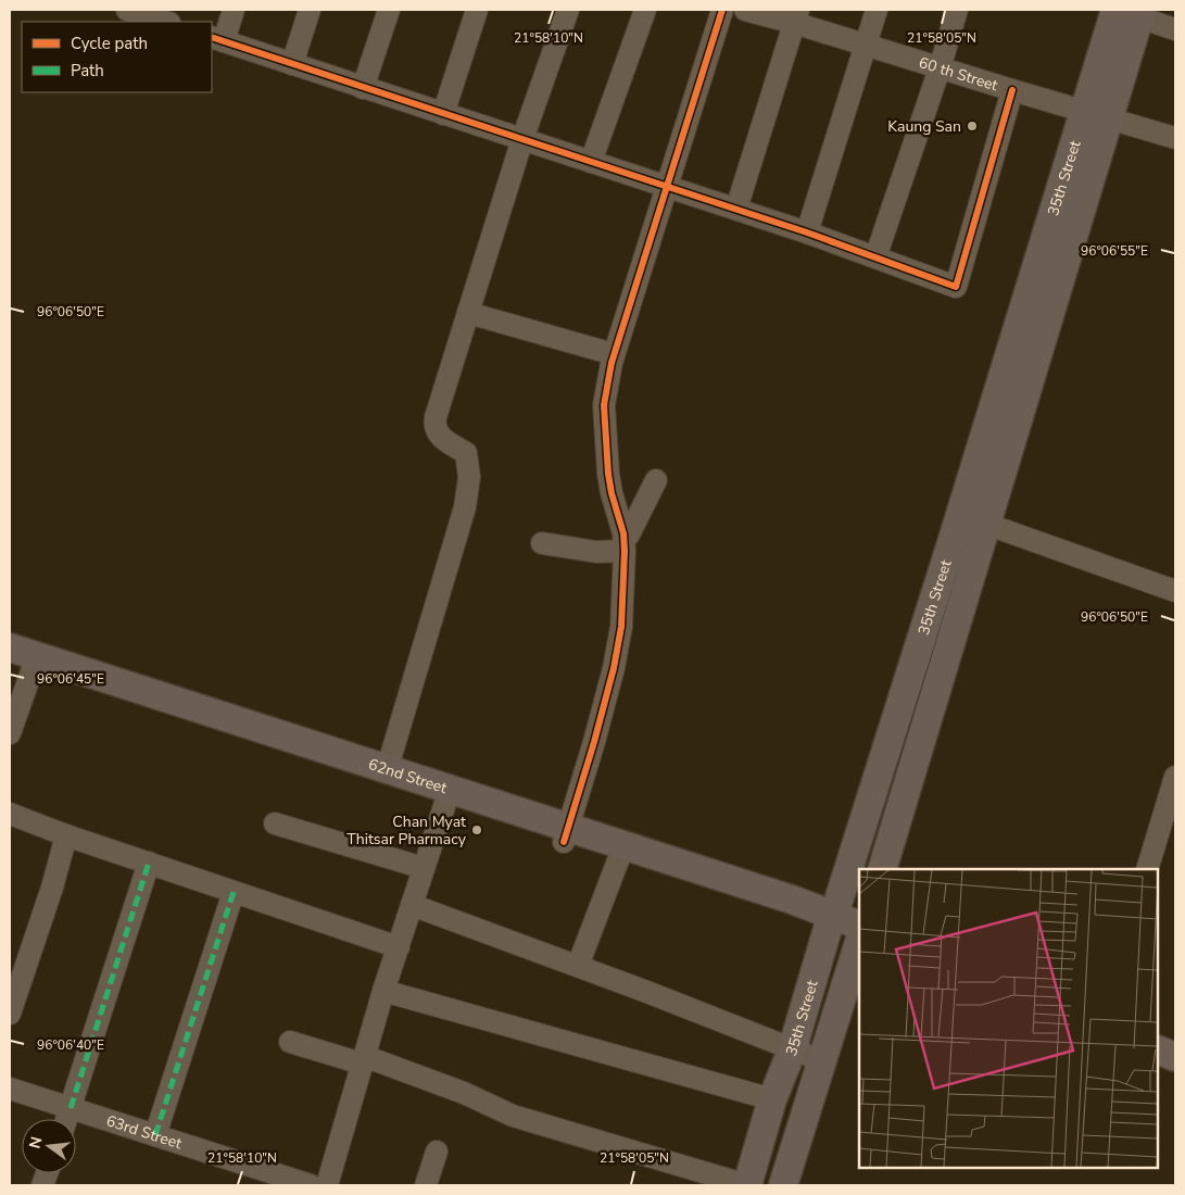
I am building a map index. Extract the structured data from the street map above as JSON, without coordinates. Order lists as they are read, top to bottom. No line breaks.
{"streets":{"main road":["35th Street","62nd Street"],"street":["60 th Street","63rd Street"]},"crossings":[["60 th Street","35th Street"],["35th Street","62nd Street"]],"places":["Kaung San","Chan Myat Thitsar Pharmacy"],"legend":["Cycle path","Path"],"north":"left","coordinates":["21°58'10\"N","21°58'05\"N","96°06'55\"E","96°06'50\"E","96°06'45\"E","96°06'40\"E"]}
